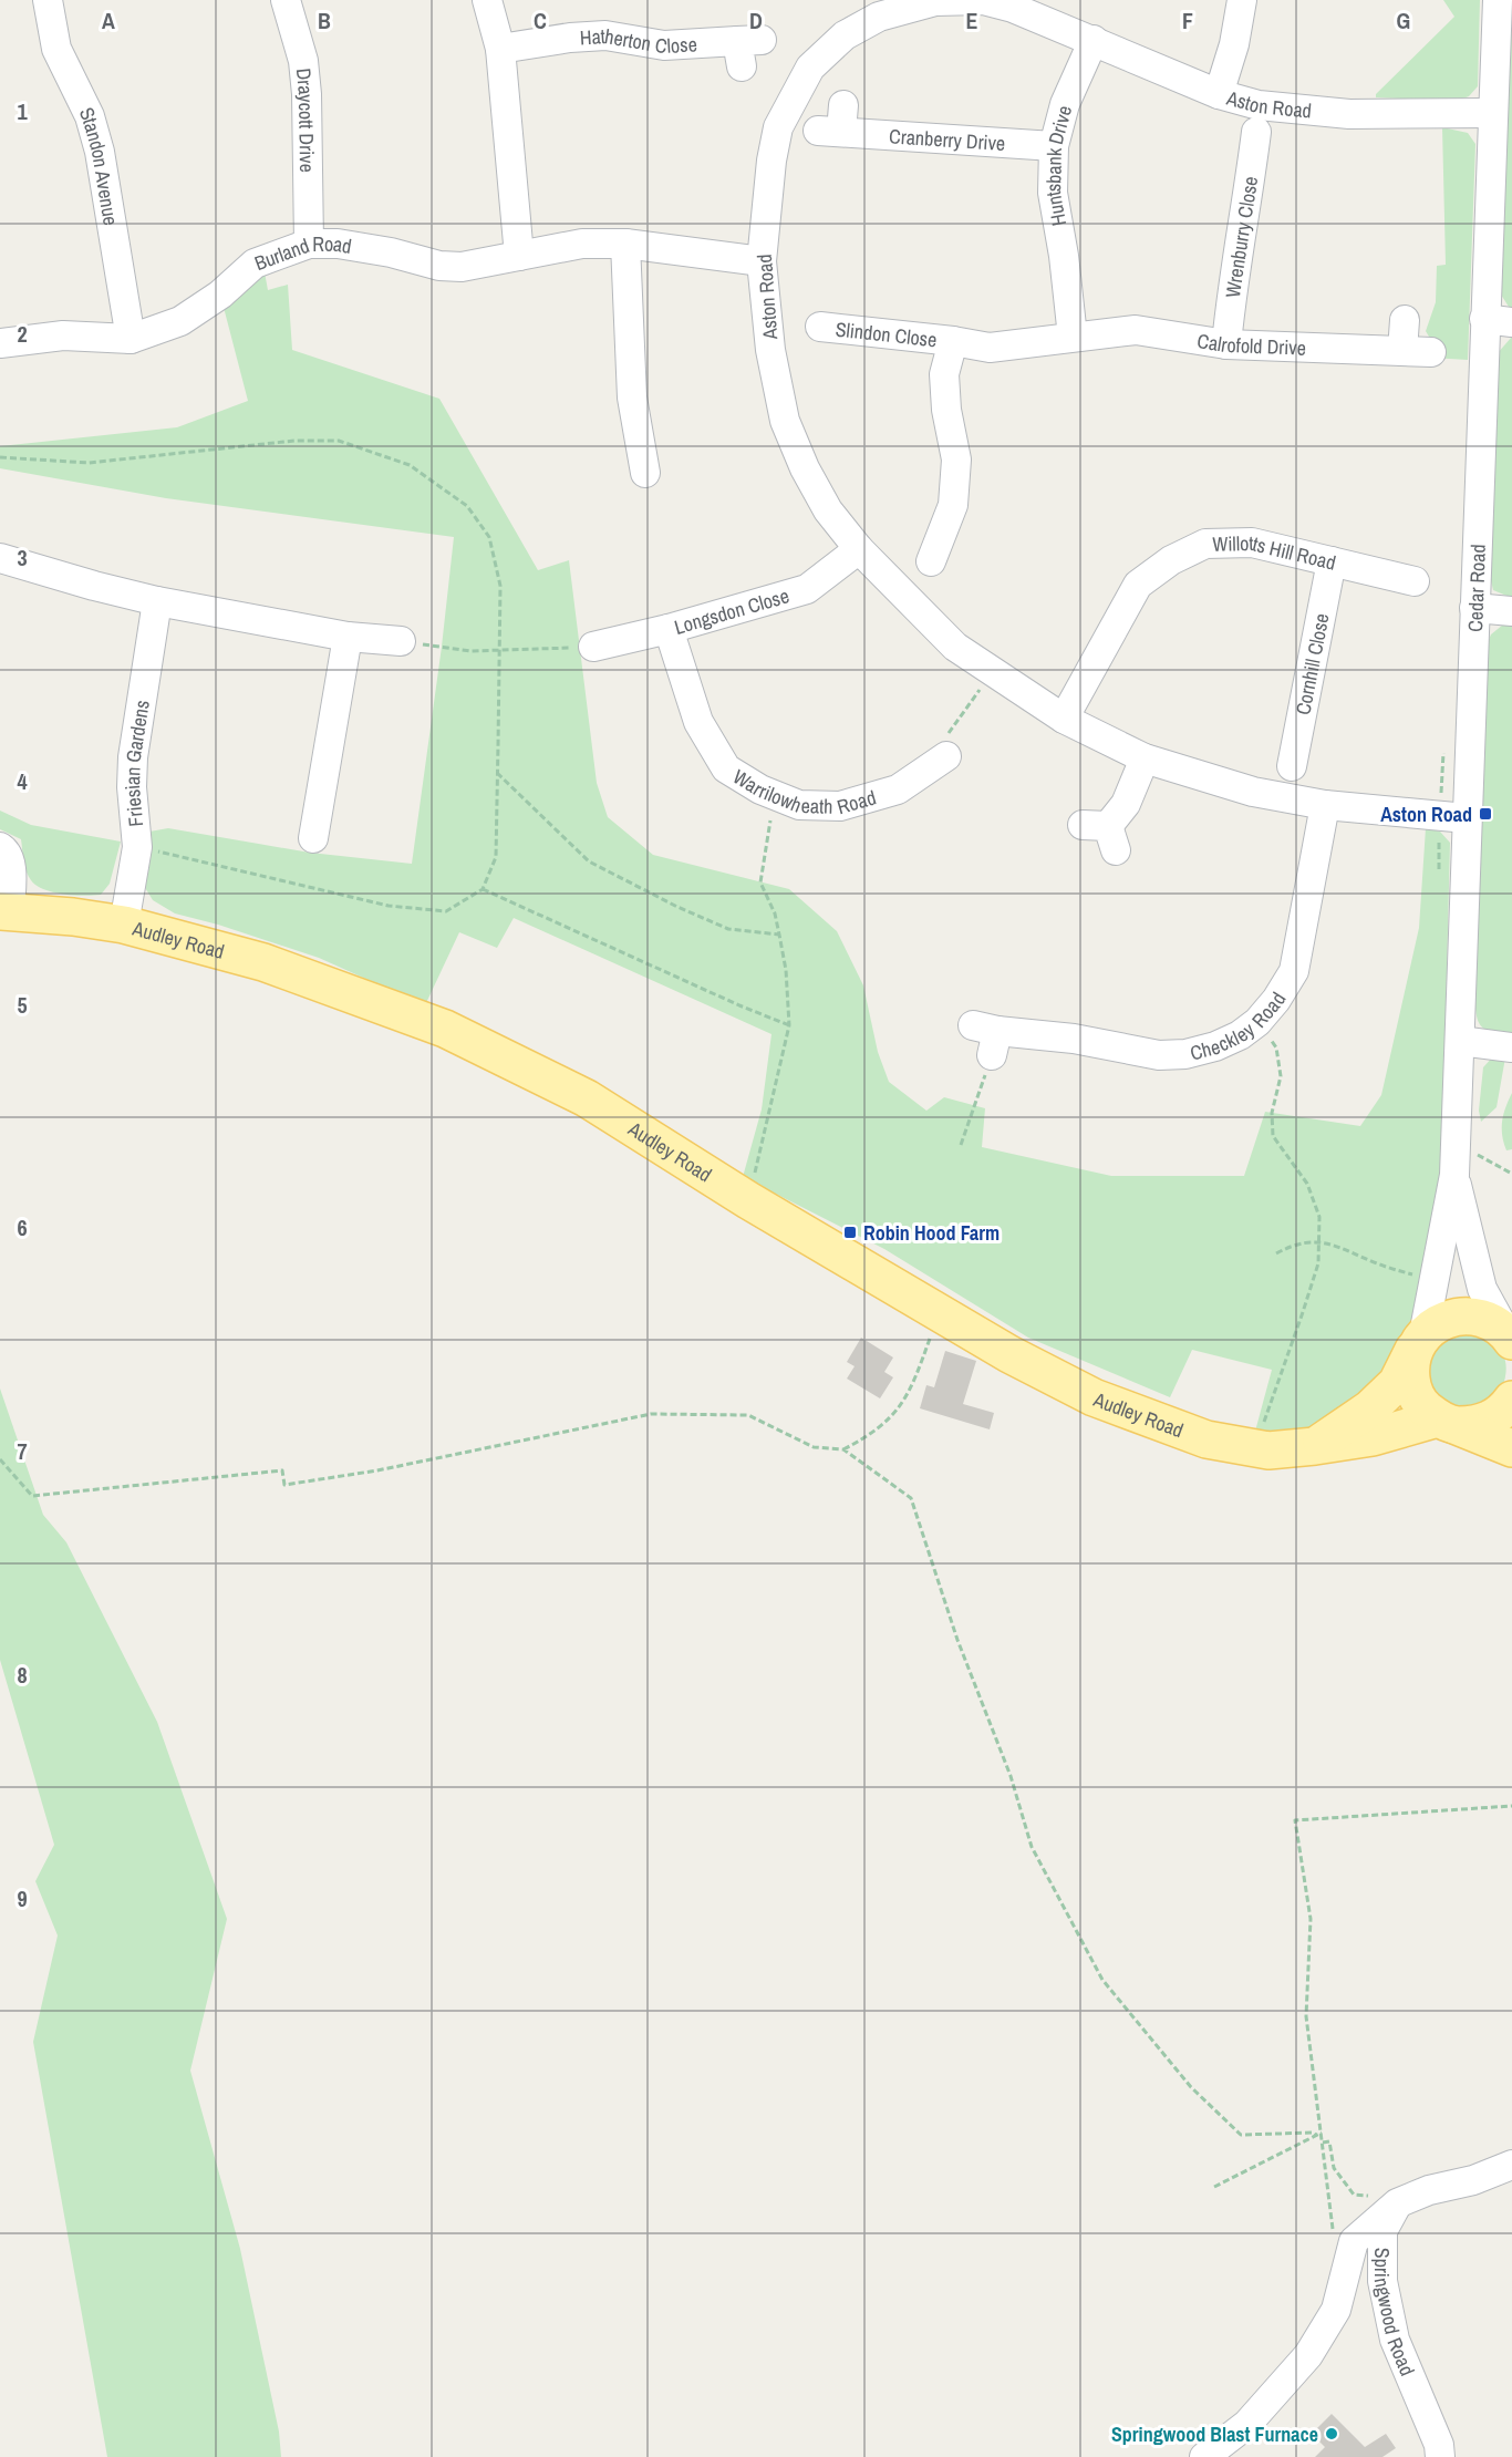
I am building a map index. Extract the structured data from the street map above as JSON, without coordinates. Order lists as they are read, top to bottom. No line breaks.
{"streets":{"main road":["Audley Road"],"street":["Hatherton Close","Aston Road","Draycott Drive","Cranberry Drive","Standon Avenue","Huntsbank Drive","Wrenburry Close","Burland Road","Slindon Close","Calrofold Drive","Willotts Hill Road","Cedar Road","Longsdon Close","Cornhill Close","Friesian Gardens","Warrilowheath Road","Checkley Road","Springwood Road"]},"crossings":[["Aston Road","Huntsbank Drive"],["Aston Road","Burland Road"],["Aston Road","Willotts Hill Road"],["Aston Road","Cedar Road"],["Aston Road","Longsdon Close"],["Aston Road","Checkley Road"],["Draycott Drive","Burland Road"],["Cranberry Drive","Huntsbank Drive"],["Standon Avenue","Burland Road"],["Huntsbank Drive","Slindon Close"],["Huntsbank Drive","Calrofold Drive"],["Wrenburry Close","Calrofold Drive"],["Slindon Close","Calrofold Drive"],["Willotts Hill Road","Cornhill Close"],["Longsdon Close","Warrilowheath Road"],["Friesian Gardens","Audley Road"]],"places":{"transit":["Aston Road","Robin Hood Farm"],"other":["Springwood Blast Furnace"]},"grid":{"columns":["A","B","C","D","E","F","G"],"rows":["1","2","3","4","5","6","7","8","9"]}}
